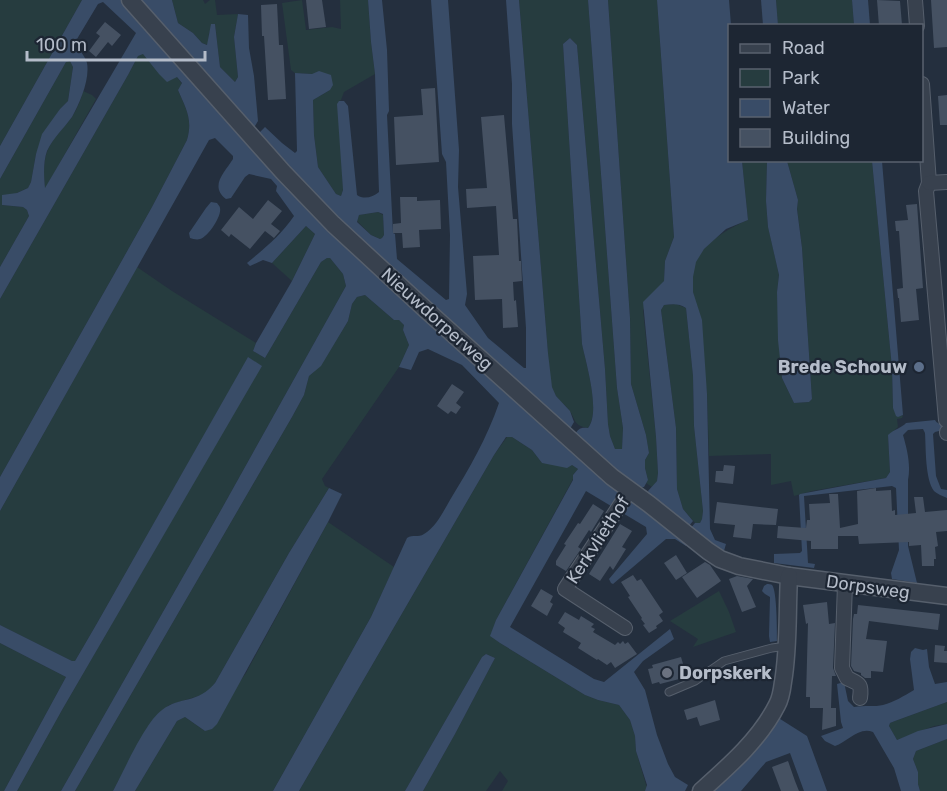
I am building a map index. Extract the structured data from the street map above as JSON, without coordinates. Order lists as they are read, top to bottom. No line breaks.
{"streets":{"street":["Nieuwdorperweg","Kerkvliethof","Dorpsweg"]},"crossings":[["Nieuwdorperweg","Kerkvliethof"],["Nieuwdorperweg","Dorpsweg"]],"places":["Brede Schouw","Dorpskerk"],"legend":["Road","Park","Water","Building"],"scale_bar":"100 m"}
